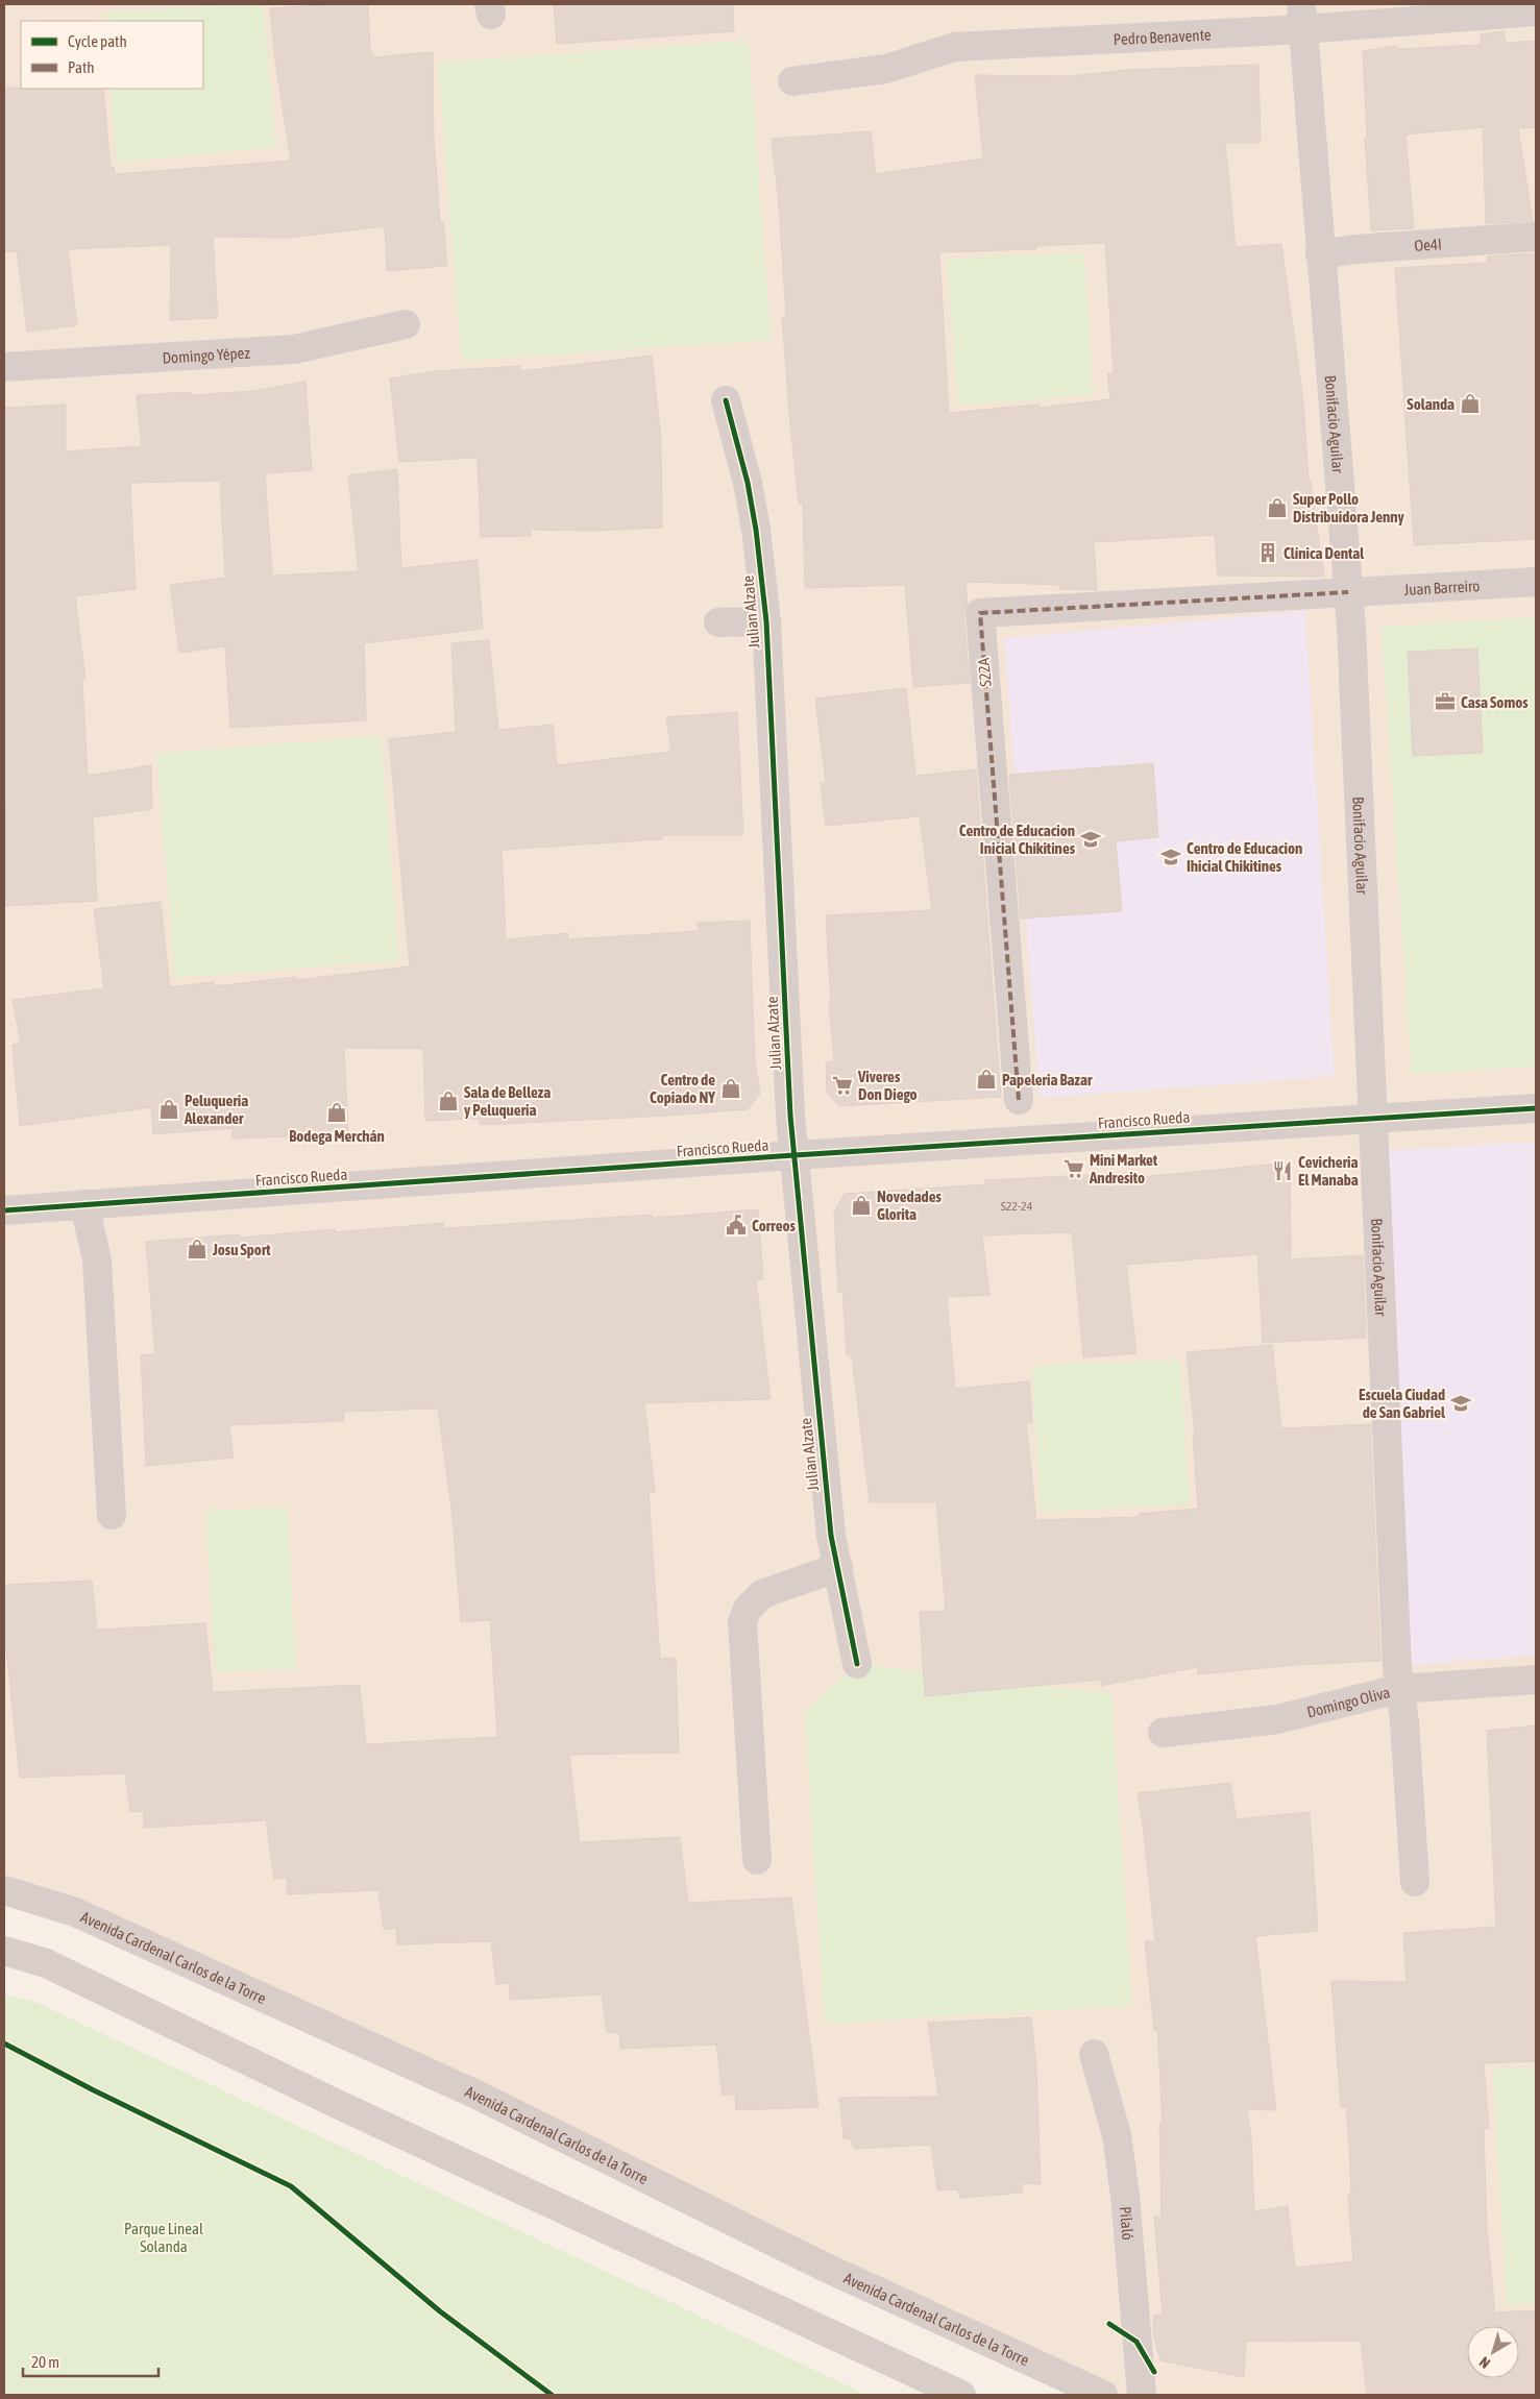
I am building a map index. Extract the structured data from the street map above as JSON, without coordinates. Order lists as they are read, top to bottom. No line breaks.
{"streets":{"street":["Pedro Benavente","Oe4I","Domingo Yépez","Bonifacio Aguilar","Juan Barreiro","Julian Alzate","S22A","Francisco Rueda","Domingo Oliva","Avenida Cardenal Carlos de la Torre","Pilaló"]},"crossings":[["Pedro Benavente","Bonifacio Aguilar"],["Oe4I","Bonifacio Aguilar"],["Bonifacio Aguilar","Juan Barreiro"],["Bonifacio Aguilar","S22A"],["Bonifacio Aguilar","Francisco Rueda"],["Bonifacio Aguilar","Domingo Oliva"],["Juan Barreiro","S22A"],["Julian Alzate","Francisco Rueda"]],"parks":["Parque Lineal Solanda"],"places":{"shop":["Solanda","Super Pollo Distribuidora Jenny","Papeleria Bazar","Centro de Copiado NY","Sala de Belleza y Peluqueria","Peluqueria Alexander","Bodega Merchán","Novedades Glorita","Josu Sport"],"building":["Clínica Dental"],"office":["Casa Somos"],"school or university":["Centro de Educacion Inicial Chikitines","Centro de Educacion Ihicial Chikitines","Escuela Ciudad de San Gabriel"],"supermarket":["Viveres Don Diego","Mini Market Andresito"],"restaurant":["Cevicheria El Manaba"],"public building":["Correos"]},"house_numbers":["S22-24"],"legend":["Cycle path","Path"],"scale_bar":"20 m","north":"bottom left"}
